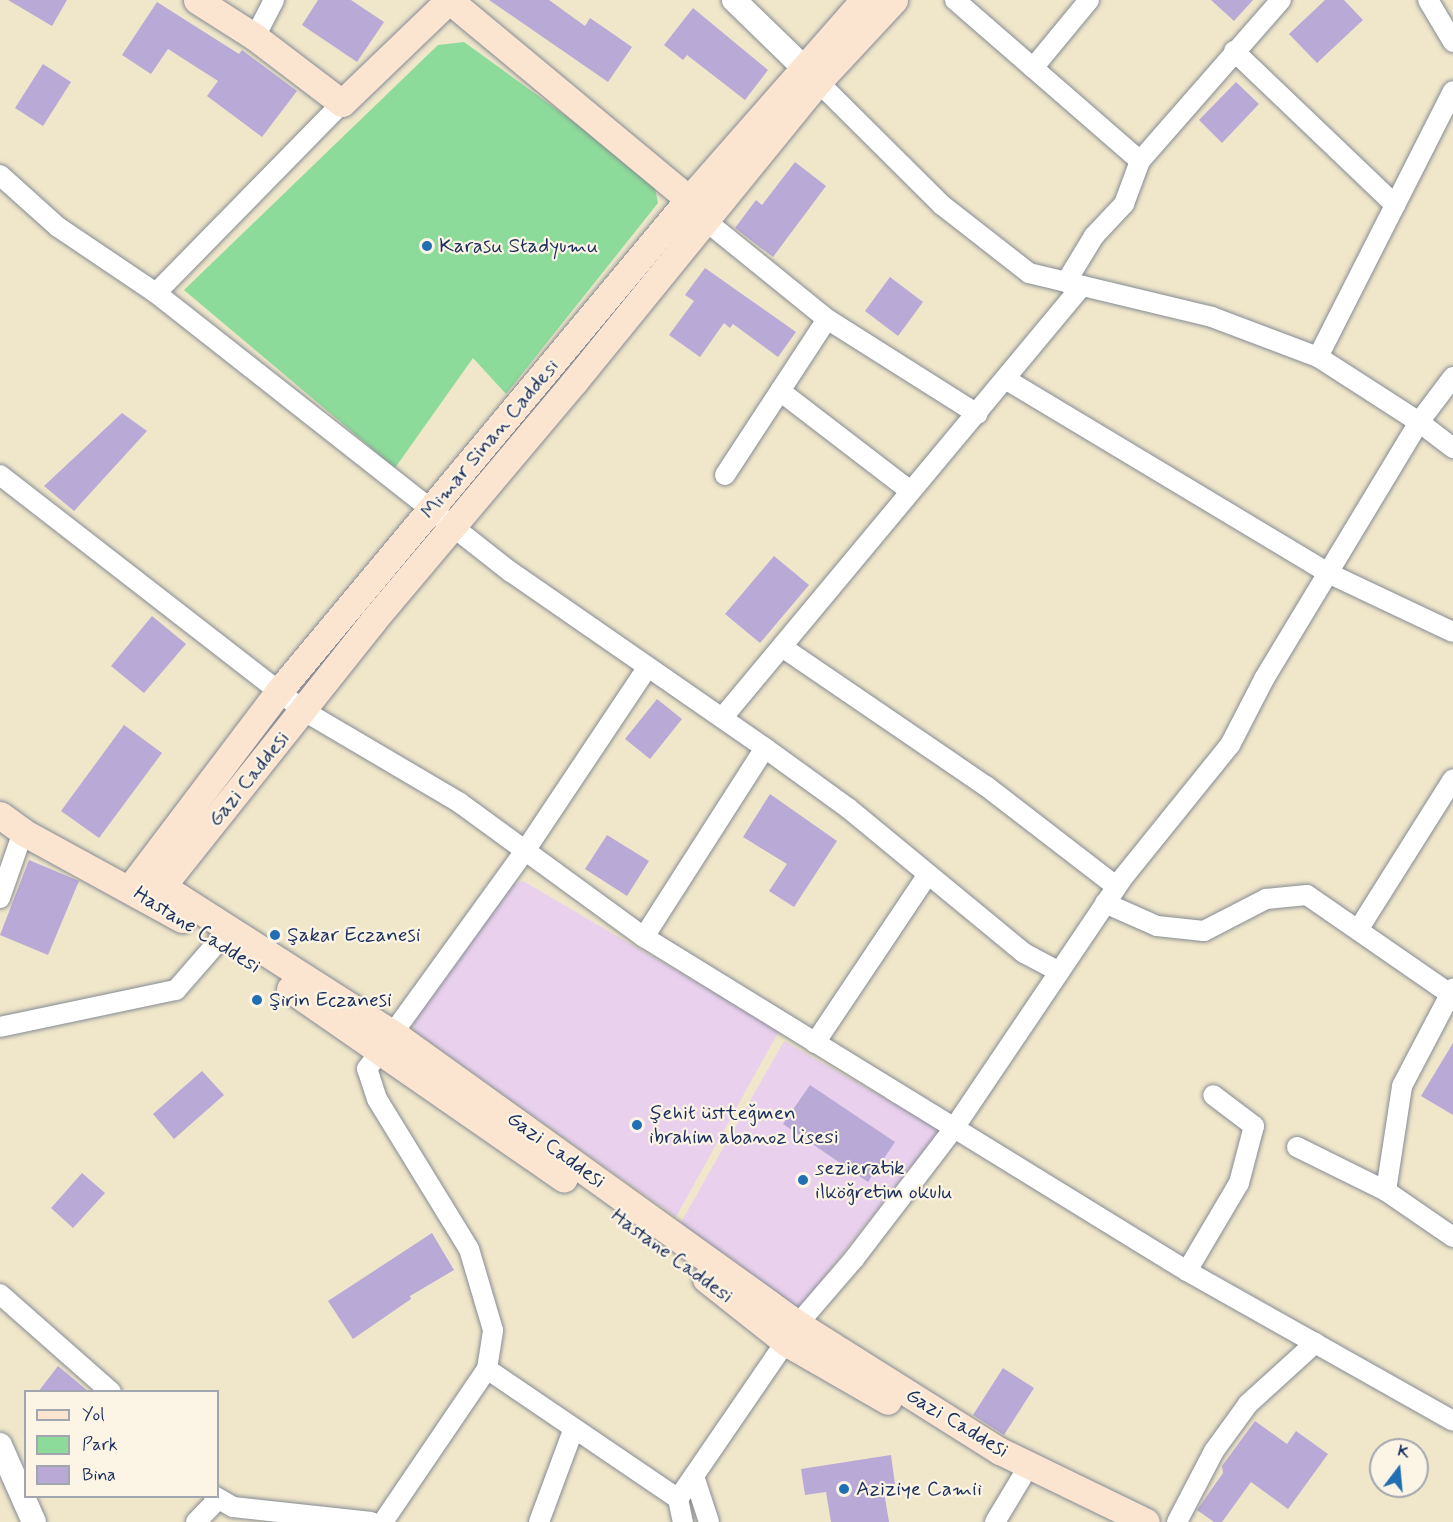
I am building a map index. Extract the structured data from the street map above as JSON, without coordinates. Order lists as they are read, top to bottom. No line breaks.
{"streets":{"main road":["Mimar Sinan Caddesi","Gazi Caddesi","Hastane Caddesi"]},"crossings":[["Mimar Sinan Caddesi","Gazi Caddesi"],["Mimar Sinan Caddesi","Hastane Caddesi"],["Gazi Caddesi","Hastane Caddesi"]],"places":["Karasu Stadyumu","Şakar Eczanesi","Şirin Eczanesi","şehit üstteğmen ibrahim abanoz lisesi","sezieratik ilköğretim okulu","Aziziye Camii"],"legend":["Yol","Park","Bina"],"north":"top"}
